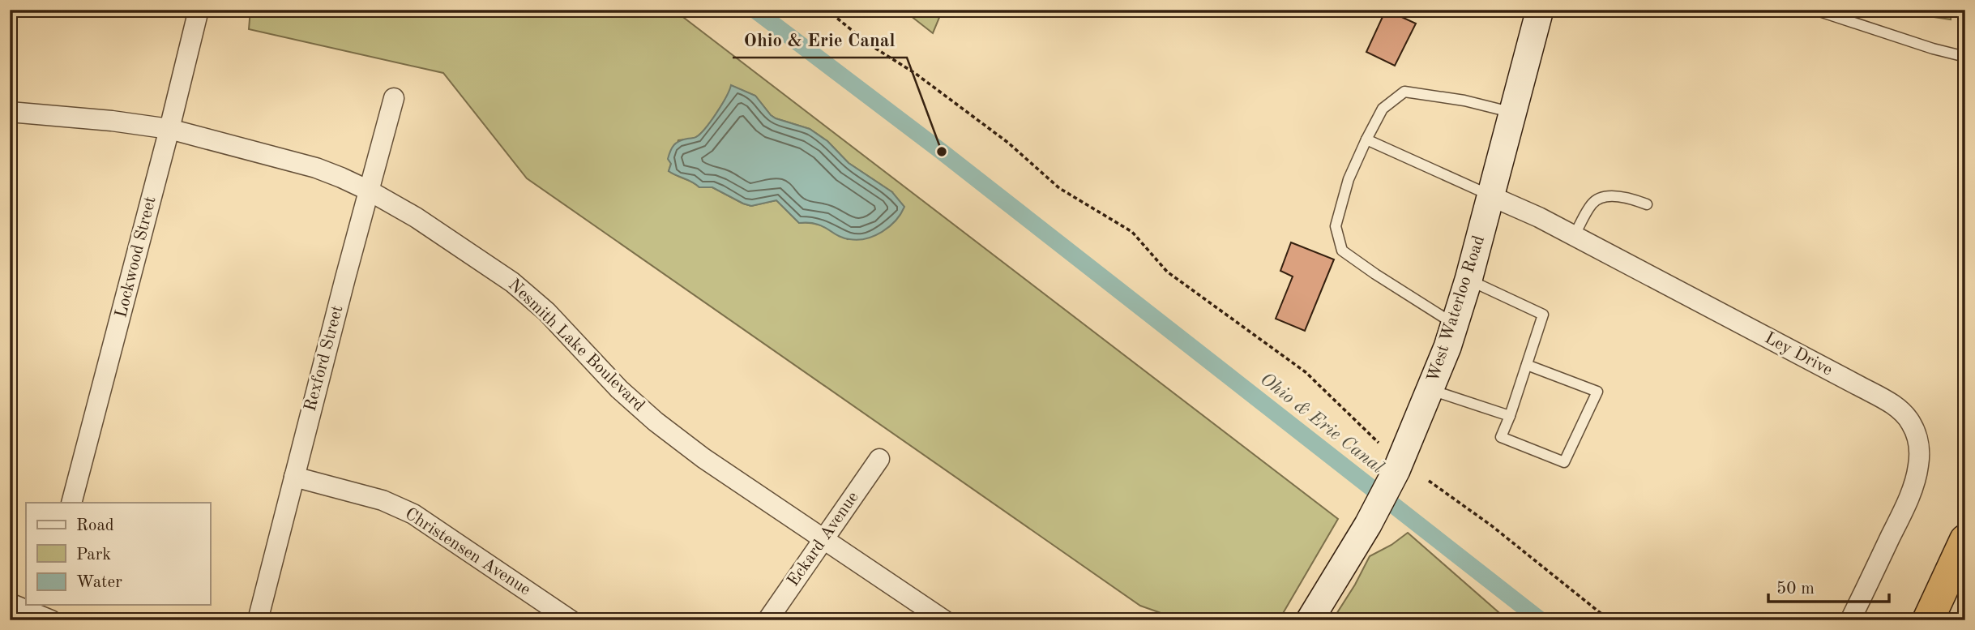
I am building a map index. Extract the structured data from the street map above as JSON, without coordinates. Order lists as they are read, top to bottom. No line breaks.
{"streets":{"main road":["West Waterloo Road"],"street":["Lockwood Street","Nesmith Lake Boulevard","Ley Drive","Rexford Street","Eckard Avenue","Christensen Avenue"]},"crossings":[["Lockwood Street","Nesmith Lake Boulevard"],["West Waterloo Road","Ley Drive"],["Nesmith Lake Boulevard","Rexford Street"],["Nesmith Lake Boulevard","Eckard Avenue"],["Rexford Street","Christensen Avenue"]],"water":["Ohio & Erie Canal"],"places":["Ohio & Erie Canal"],"legend":["Road","Park","Water"],"scale_bar":"50 m"}
